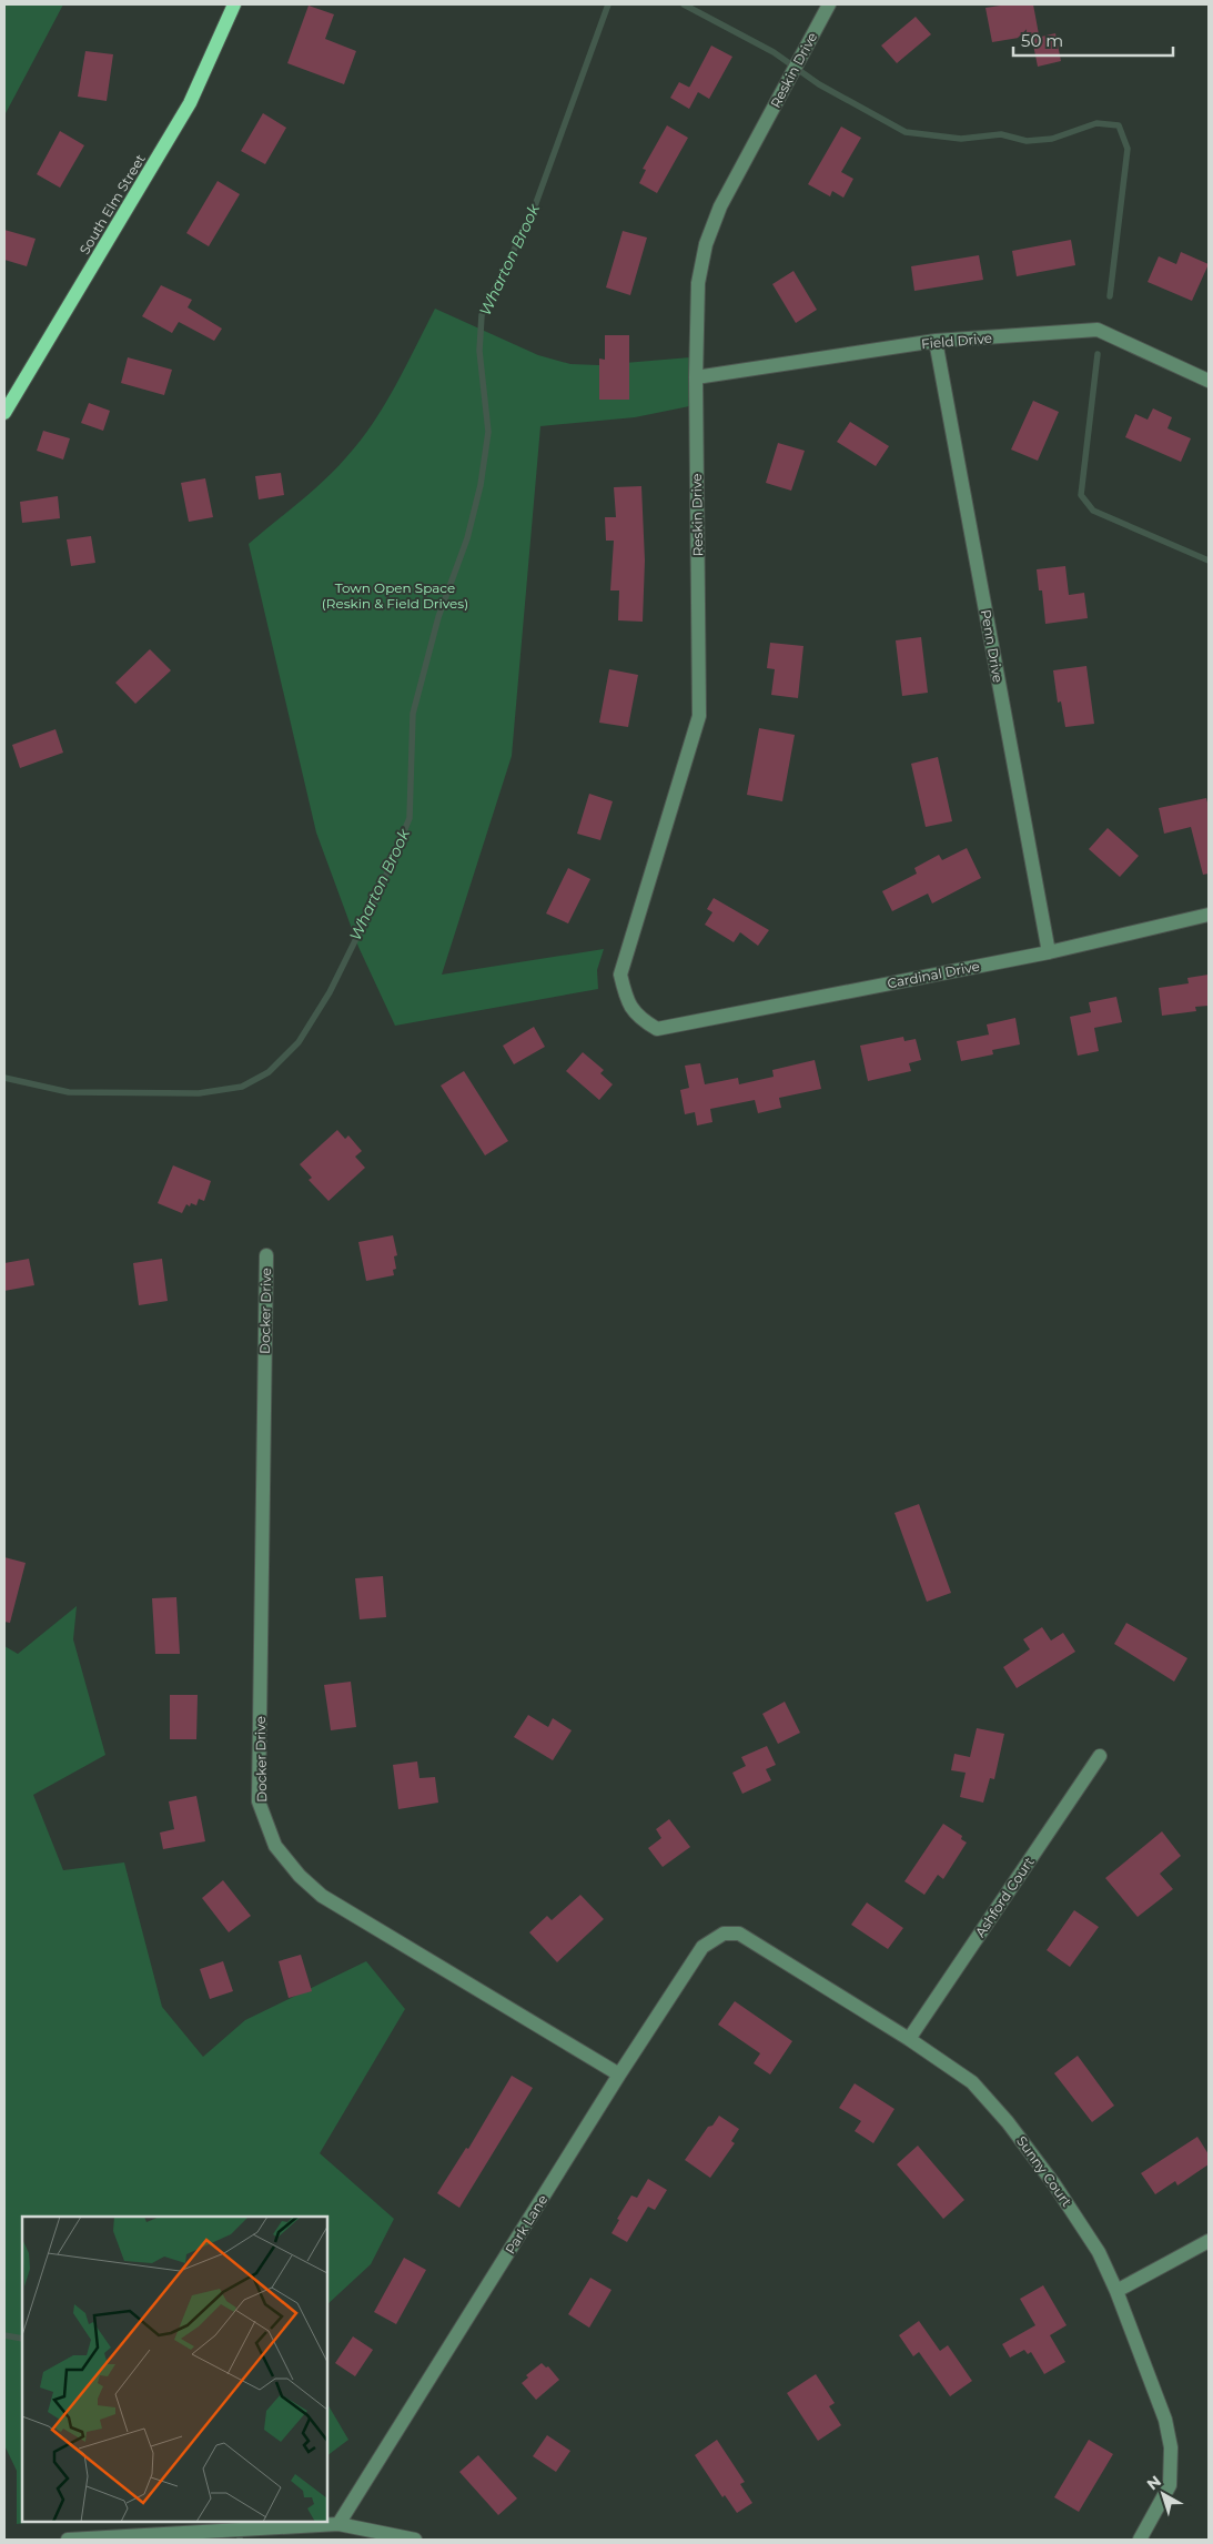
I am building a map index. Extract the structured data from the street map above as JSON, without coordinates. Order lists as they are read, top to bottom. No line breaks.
{"streets":{"main road":["South Elm Street"],"street":["Reskin Drive","Field Drive","Penn Drive","Cardinal Drive","Docker Drive","Ashford Court","Sunny Court","Park Lane"]},"crossings":[["Reskin Drive","Field Drive"],["Reskin Drive","Cardinal Drive"],["Field Drive","Penn Drive"],["Penn Drive","Cardinal Drive"],["Docker Drive","Park Lane"],["Ashford Court","Sunny Court"],["Sunny Court","Park Lane"]],"water":["Wharton Brook"],"parks":["Town Open Space (Reskin & Field Drives)"],"scale_bar":"50 m","north":"top left"}
